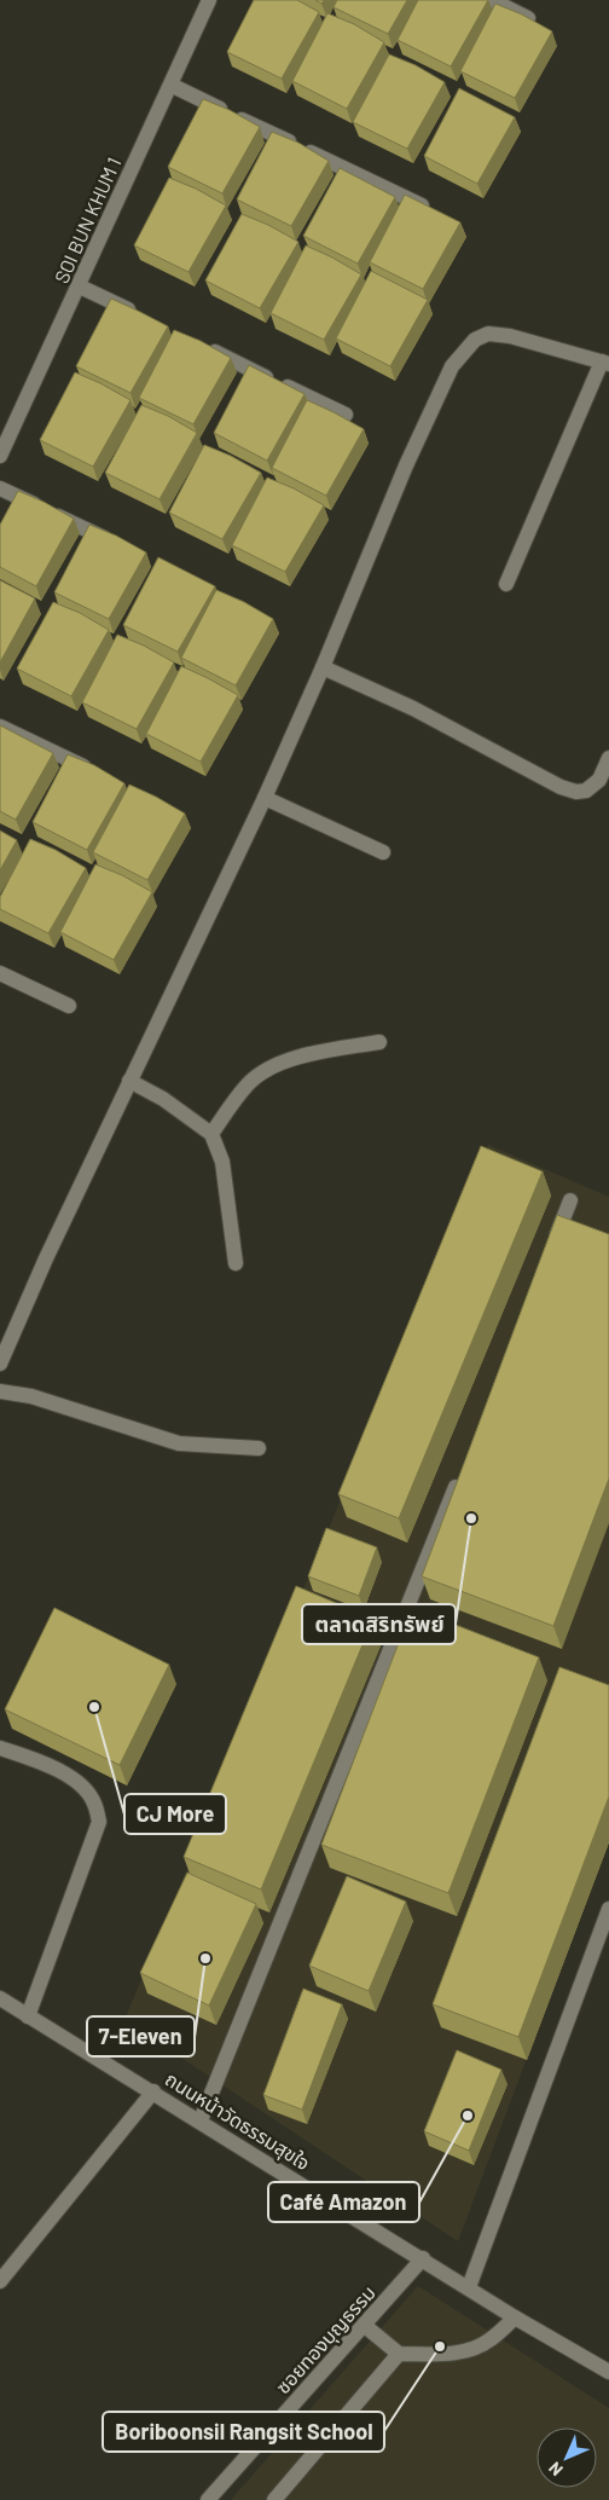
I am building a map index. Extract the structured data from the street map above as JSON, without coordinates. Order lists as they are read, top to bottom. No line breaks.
{"streets":{"street":["SOI BUN KHUM 1","ถนนหน้าวัดธรรมสุขใจ","ซอยทองบุญธรรม"]},"crossings":[["ถนนหน้าวัดธรรมสุขใจ","ซอยทองบุญธรรม"]],"places":["ตลาดสิริทรัพย์","CJ More","7-Eleven","Café Amazon","Boriboonsil Rangsit School"],"north":"bottom left"}
